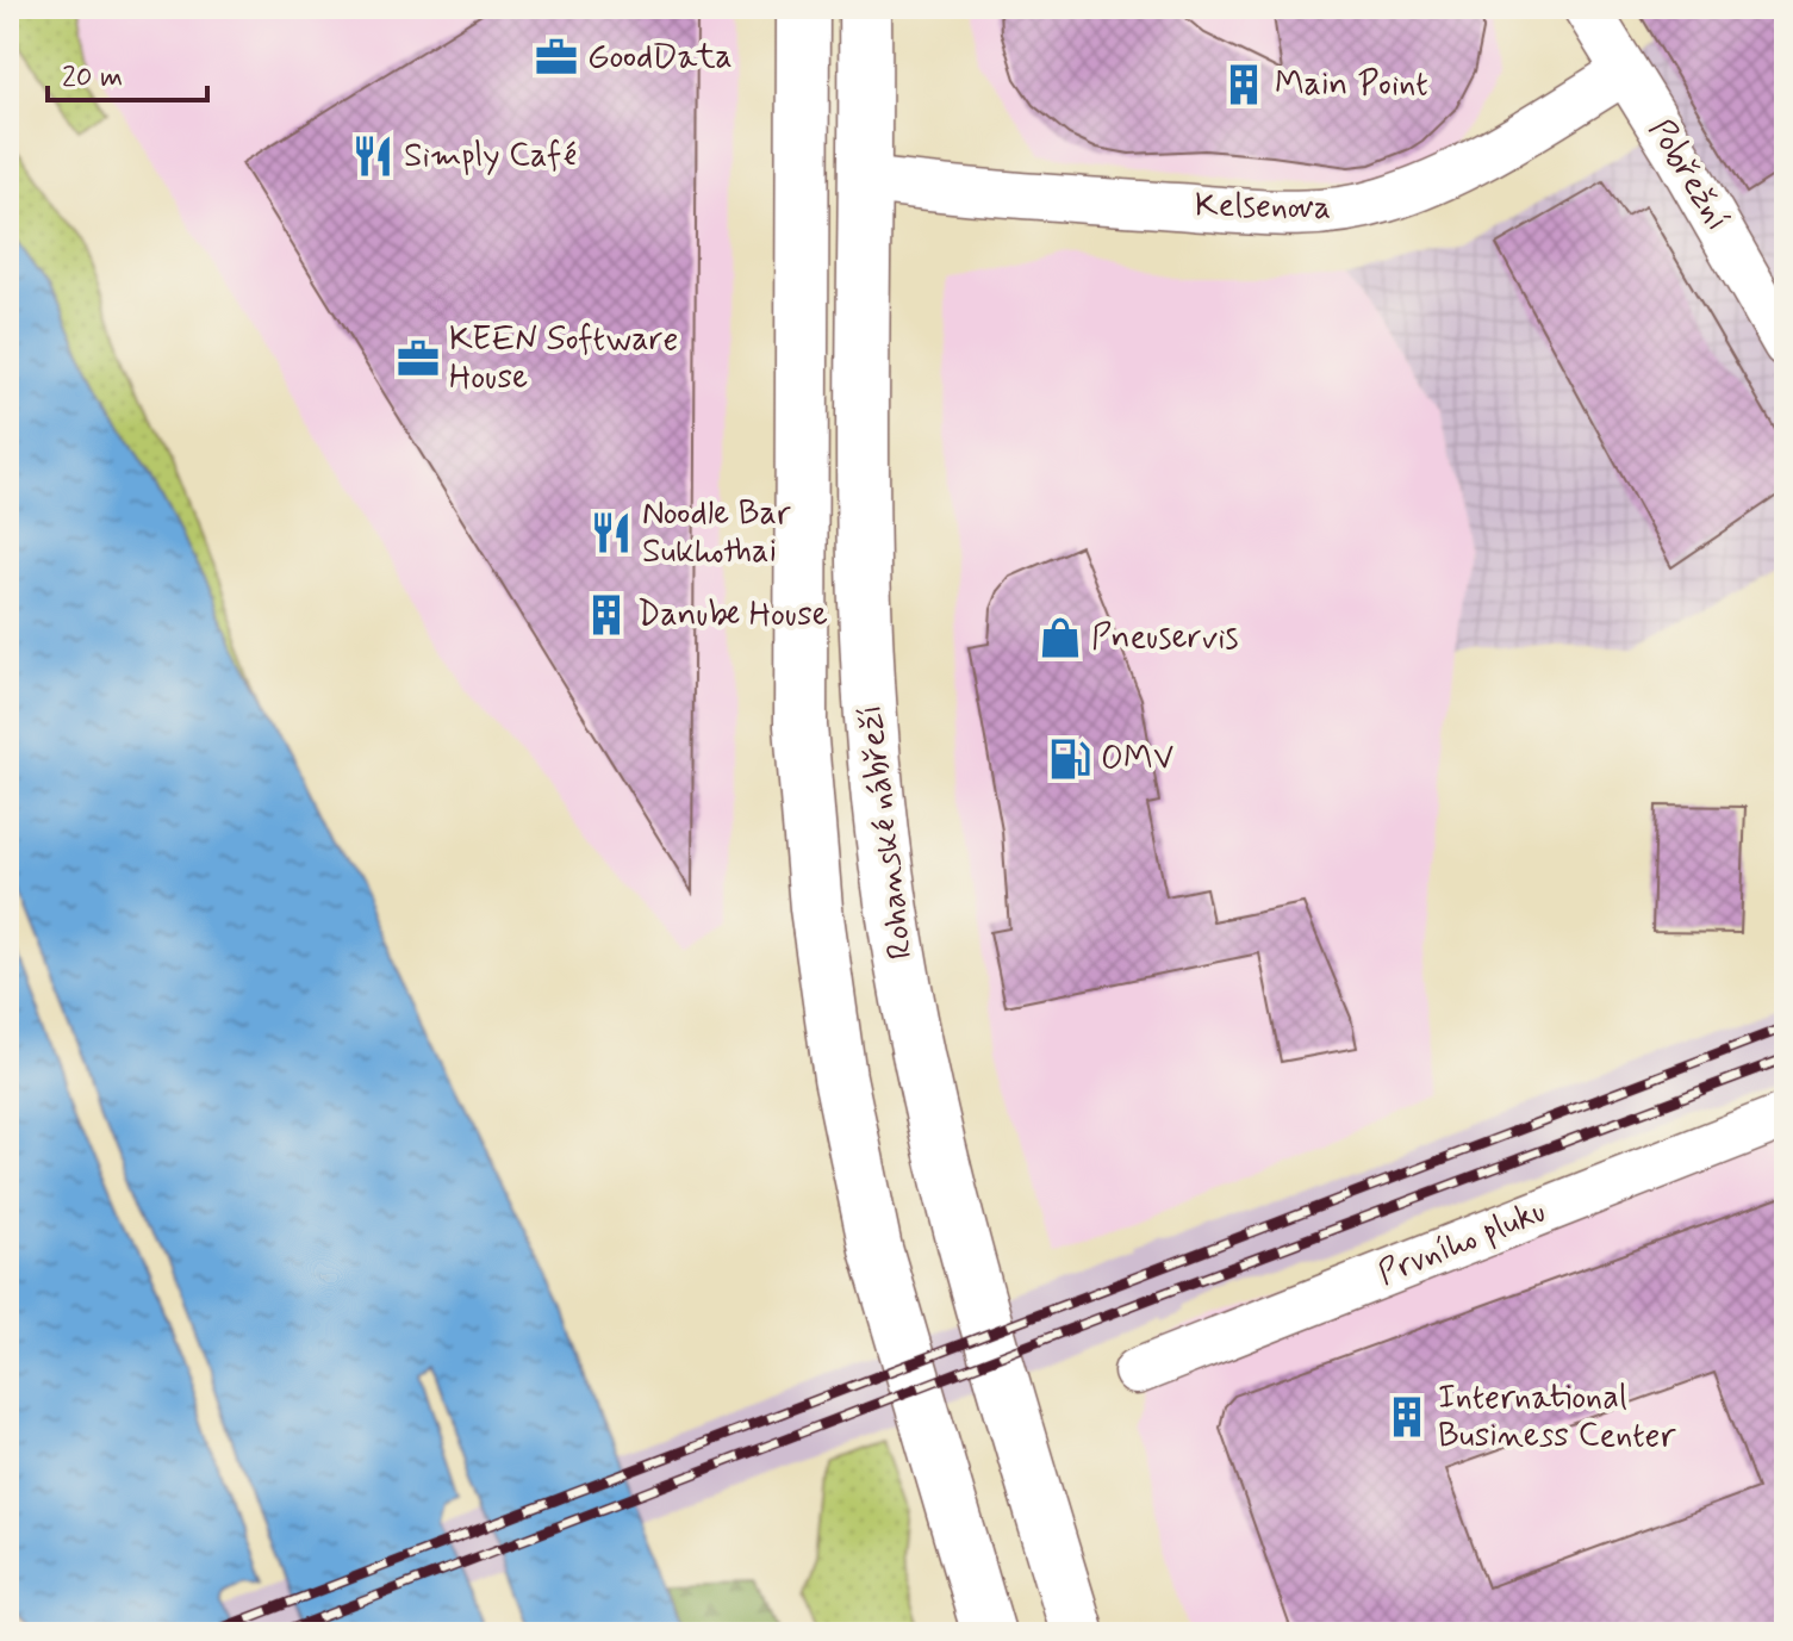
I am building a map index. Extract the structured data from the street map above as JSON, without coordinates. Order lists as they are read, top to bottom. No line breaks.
{"streets":{"main road":["Rohanské nábřeží"],"street":["Pobřežní","Kelsenova","Prvního pluku"]},"crossings":[["Pobřežní","Kelsenova"],["Kelsenova","Rohanské nábřeží"]],"places":{"office":["GoodData","KEEN Software House"],"building":["Main Point","Danube House","International Business Center"],"restaurant":["Simply Café","Noodle Bar Sukhothai"],"shop":["Pneuservis"],"fuel station":["OMV"]},"scale_bar":"20 m"}
